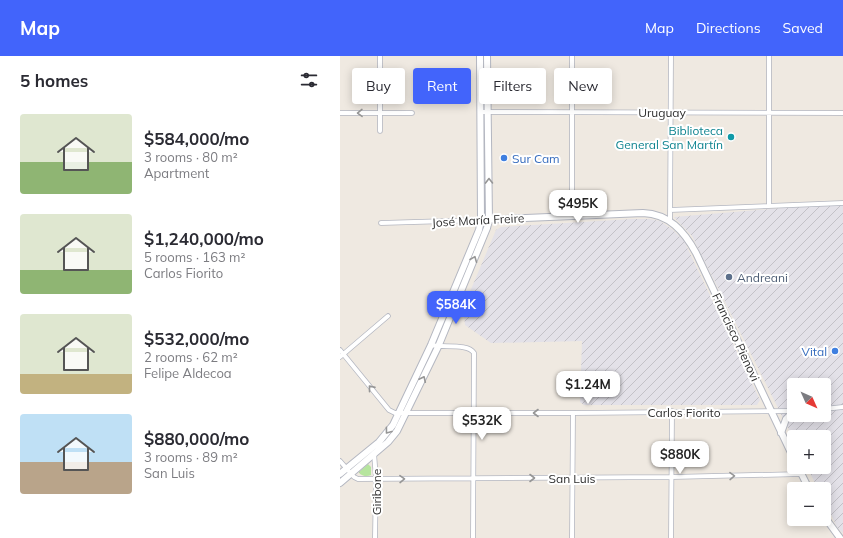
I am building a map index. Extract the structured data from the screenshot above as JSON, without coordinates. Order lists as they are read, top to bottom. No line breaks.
{"streets":{"main road":["José María Freire","Francisco Pienovi"],"street":["Uruguay","Carlos Fiorito","San Luis","Giribone"]},"crossings":[["José María Freire","Francisco Pienovi"],["Francisco Pienovi","Carlos Fiorito"],["San Luis","Giribone"]],"one_way":["San Luis"],"places":["Biblioteca General San Martín","Sur Cam","Andreani","Vital"],"north":"bottom right","page":{"header":"Map","nav":["Map","Directions","Saved"],"heading":"5 homes","chip":["Buy","Rent","Filters","New"],"list":[{"name":"$584,000/mo","note":"3 rooms · 80 m² · Apartment"},{"name":"$1,240,000/mo","note":"5 rooms · 163 m² · Carlos Fiorito"},{"name":"$532,000/mo","note":"2 rooms · 62 m² · Felipe Aldecoa"},{"name":"$880,000/mo","note":"3 rooms · 89 m² · San Luis"}],"price":["$495K","$584K","$1.24M","$532K","$880K"],"map_buttons":["+","−"]}}
